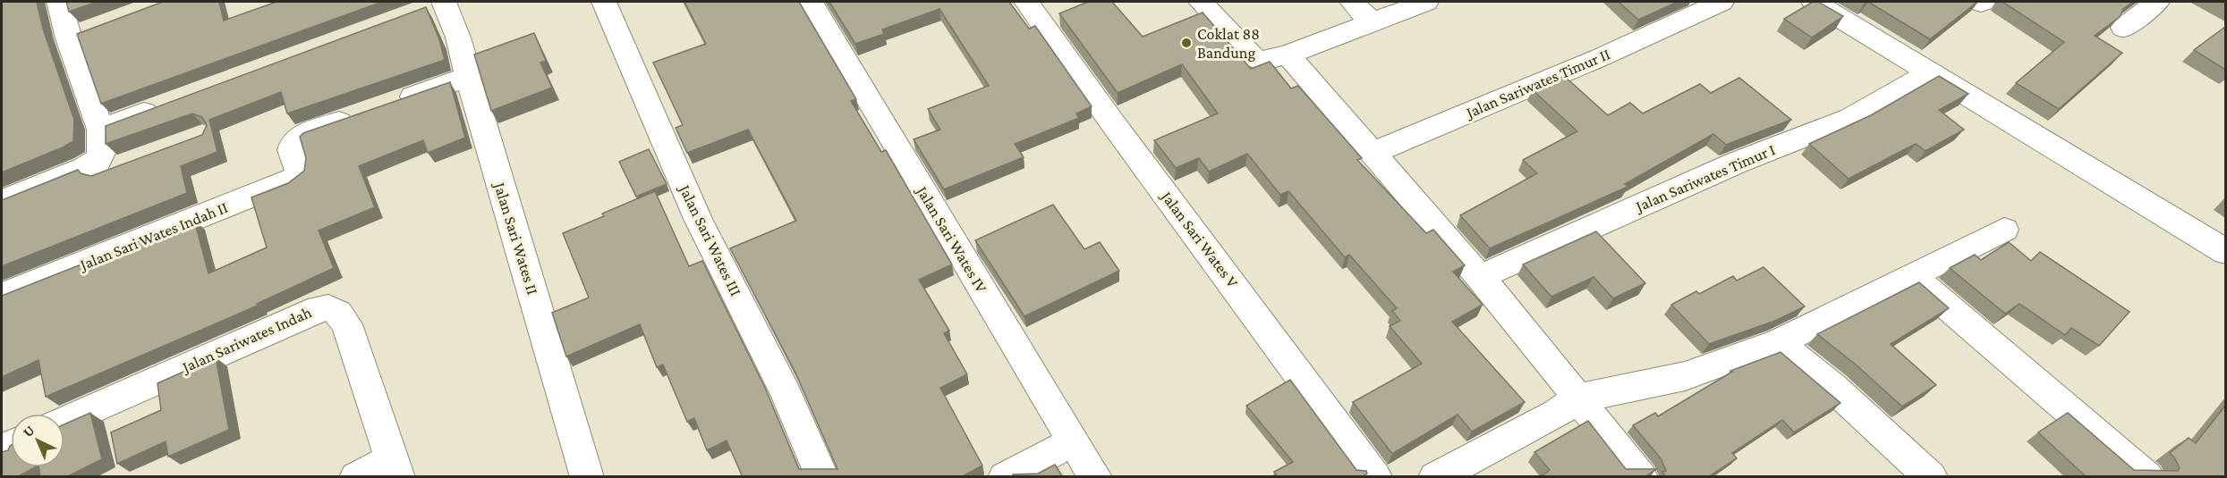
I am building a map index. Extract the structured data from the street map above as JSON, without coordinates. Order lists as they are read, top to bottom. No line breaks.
{"streets":{"street":["Jalan Sariwates Timur II","Jalan Sariwates Timur I","Jalan Sari Wates Indah II","Jalan Sari Wates II","Jalan Sari Wates IV","Jalan Sari Wates V","Jalan Sari Wates III","Jalan Sariwates Indah"]},"places":["Coklat 88 Bandung"],"north":"top left"}
